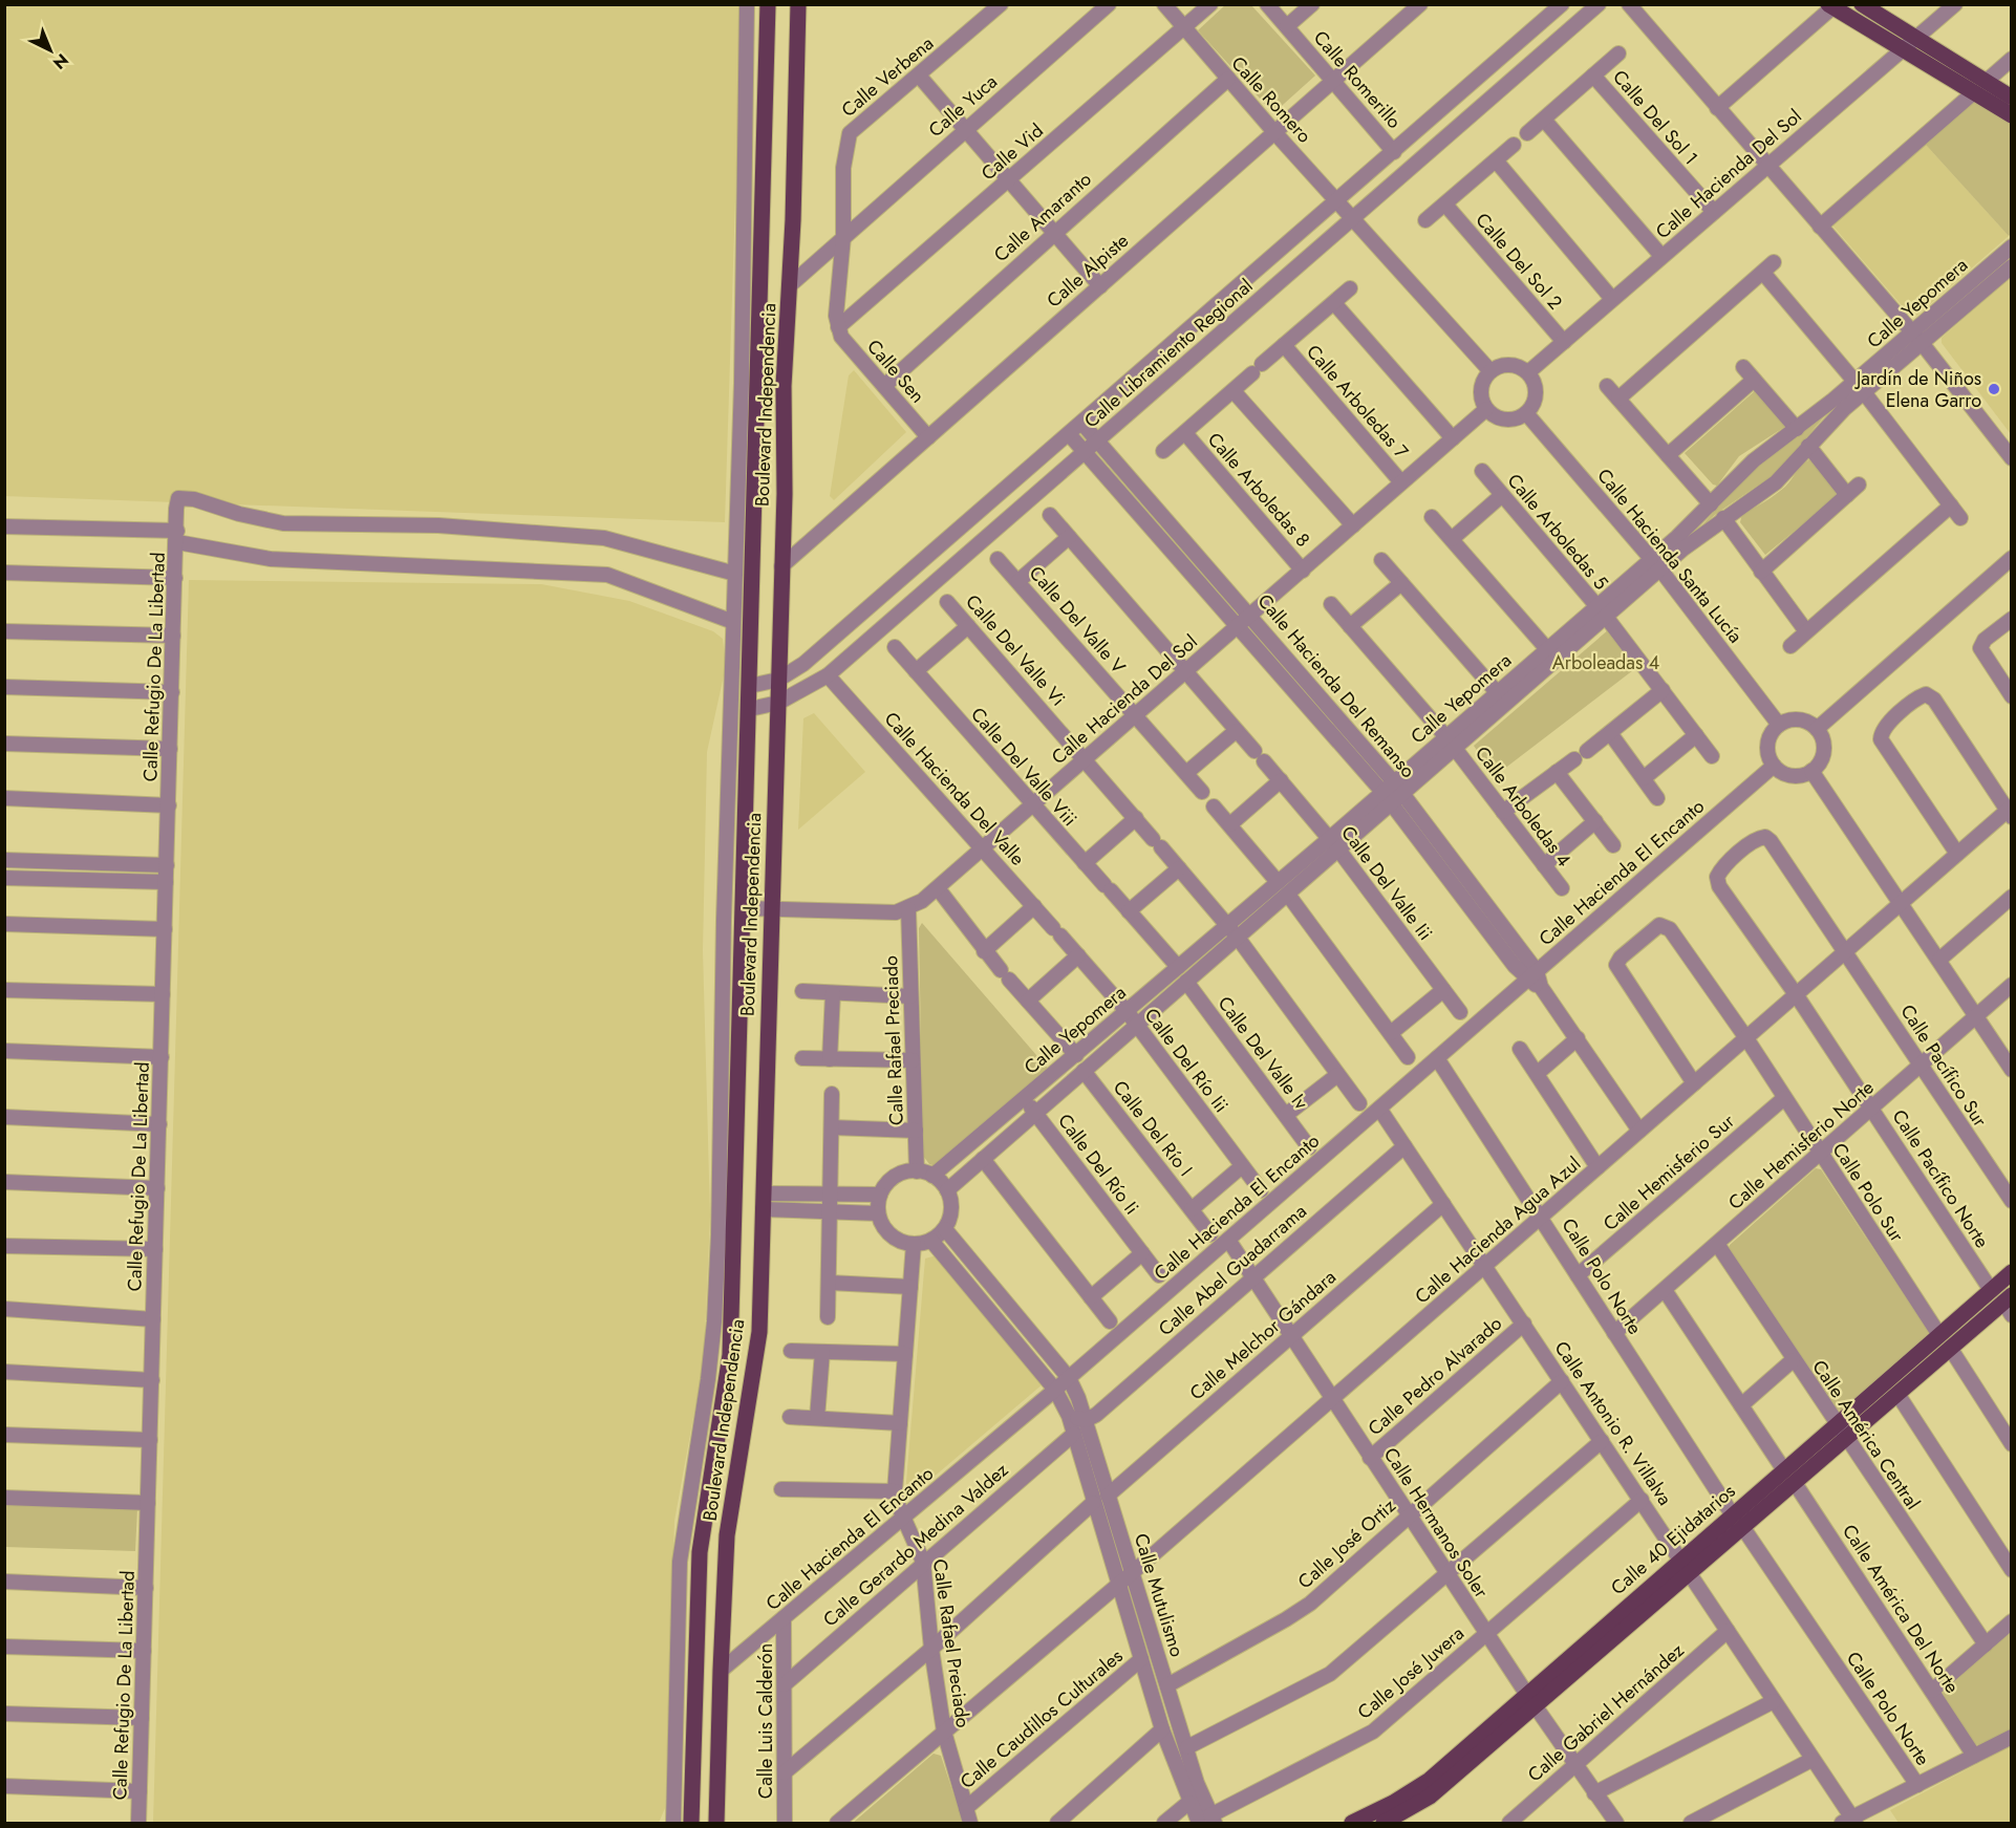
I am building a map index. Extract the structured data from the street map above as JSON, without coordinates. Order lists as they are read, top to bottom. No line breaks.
{"streets":{"main road":["Boulevard Independencia","Calle 40 Ejidatarios"],"street":["Calle Verbena","Calle Romerillo","Calle Romero","Calle Yuca","Calle Del Sol 1","Calle Vid","Calle Hacienda Del Sol","Calle Amaranto","Calle Del Sol 2","Calle Alpiste","Calle Yepomera","Calle Libramiento Regional","Calle Sen","Calle Arboledas 7","Calle Arboledas 8","Calle Arboledas 5","Calle Hacienda Santa Lucía","Calle Del Valle V","Calle Del Valle Vi","Calle Refugio De La Libertad","Calle Hacienda Del Remanso","Calle Del Valle Viii","Calle Hacienda Del Valle","Calle Arboledas 4","Calle Hacienda El Encanto","Calle Del Valle Iii","Calle Rafael Preciado","Calle Del Valle Iv","Calle Del Río Iii","Calle Pacífico Sur","Calle Del Río I","Calle Hemisferio Norte","Calle Del Río Ii","Calle Hemisferio Sur","Calle Pacífico Norte","Calle Polo Sur","Calle Hacienda Agua Azul","Calle Abel Guadarrama","Calle Polo Norte","Calle Melchor Gándara","Calle Pedro Alvarado","Calle Antonio R. Villalva","Calle América Central","Calle Hermanos Soler","Calle José Ortiz","Calle Gerardo Medina Valdez","Calle Mutulismo","Calle América Del Norte","Calle José Juvera","Calle Gabriel Hernández","Calle Caudillos Culturales","Calle Luis Calderón"]},"crossings":[["Calle Verbena","Calle Yuca"],["Calle Verbena","Calle Vid"],["Calle Verbena","Calle Sen"],["Calle Romerillo","Calle Alpiste"],["Calle Romerillo","Calle Libramiento Regional"],["Calle Romero","Calle Vid"],["Calle Romero","Calle Amaranto"],["Calle Romero","Calle Alpiste"],["Calle Romero","Calle Libramiento Regional"],["Calle Yuca","Boulevard Independencia"],["Calle Del Sol 1","Calle Hacienda Del Sol"],["Calle Vid","Calle Sen"],["Calle Hacienda Del Sol","Calle Del Sol 2"],["Calle Hacienda Del Sol","Calle Arboledas 7"],["Calle Hacienda Del Sol","Calle Arboledas 8"],["Calle Hacienda Del Sol","Calle Hacienda Santa Lucía"],["Calle Hacienda Del Sol","Calle Del Valle V"],["Calle Hacienda Del Sol","Calle Del Valle Vi"],["Calle Hacienda Del Sol","Calle Hacienda Del Remanso"],["Calle Hacienda Del Sol","Calle Del Valle Viii"],["Calle Hacienda Del Sol","Calle Hacienda Del Valle"],["Calle Hacienda Del Sol","Calle Del Valle Iii"],["Calle Hacienda Del Sol","Calle Rafael Preciado"],["Calle Amaranto","Calle Sen"],["Calle Alpiste","Calle Sen"],["Calle Alpiste","Boulevard Independencia"],["Calle Yepomera","Calle Arboledas 5"],["Calle Yepomera","Calle Hacienda Santa Lucía"],["Calle Yepomera","Calle Hacienda Del Remanso"],["Calle Yepomera","Calle Arboledas 4"],["Calle Yepomera","Calle Del Valle Iii"],["Calle Yepomera","Calle Rafael Preciado"],["Calle Yepomera","Calle Del Valle Iv"],["Calle Yepomera","Calle Del Río Iii"],["Calle Yepomera","Calle Del Río I"],["Calle Yepomera","Calle Del Río Ii"],["Calle Yepomera","Calle Mutulismo"],["Calle Libramiento Regional","Boulevard Independencia"],["Calle Libramiento Regional","Calle Hacienda Del Remanso"],["Calle Libramiento Regional","Calle Hacienda Del Valle"],["Boulevard Independencia","Calle Hacienda El Encanto"],["Calle Hacienda Santa Lucía","Calle Hacienda El Encanto"],["Calle Hacienda Del Remanso","Calle Hacienda El Encanto"],["Calle Hacienda Del Remanso","Calle Hacienda Agua Azul"],["Calle Hacienda Del Valle","Calle Del Río Iii"],["Calle Hacienda El Encanto","Calle Rafael Preciado"],["Calle Hacienda El Encanto","Calle Polo Norte"],["Calle Hacienda El Encanto","Calle Antonio R. Villalva"],["Calle Hacienda El Encanto","Calle Hermanos Soler"],["Calle Hacienda El Encanto","Calle Mutulismo"],["Calle Hacienda El Encanto","Calle Luis Calderón"],["Calle Rafael Preciado","Calle Hacienda Agua Azul"],["Calle Rafael Preciado","Calle Gerardo Medina Valdez"],["Calle Rafael Preciado","Calle Mutulismo"],["Calle Rafael Preciado","Calle Caudillos Culturales"],["Calle Pacífico Sur","Calle Hemisferio Norte"],["Calle Pacífico Sur","Calle Pacífico Norte"],["Calle Pacífico Sur","Calle Hacienda Agua Azul"],["Calle Hemisferio Norte","Calle Pacífico Norte"],["Calle Hemisferio Norte","Calle Polo Sur"],["Calle Hemisferio Norte","Calle Polo Norte"],["Calle Hemisferio Norte","Calle América Central"],["Calle Hemisferio Norte","Calle América Del Norte"],["Calle Hemisferio Sur","Calle Polo Sur"],["Calle Hemisferio Sur","Calle Polo Norte"],["Calle Pacífico Norte","Calle Hacienda Agua Azul"],["Calle Pacífico Norte","Calle 40 Ejidatarios"],["Calle Polo Sur","Calle Hacienda Agua Azul"],["Calle Polo Sur","Calle 40 Ejidatarios"],["Calle Hacienda Agua Azul","Calle Polo Norte"],["Calle Hacienda Agua Azul","Calle Antonio R. Villalva"],["Calle Hacienda Agua Azul","Calle Hermanos Soler"],["Calle Hacienda Agua Azul","Calle Mutulismo"],["Calle Abel Guadarrama","Calle Antonio R. Villalva"],["Calle Abel Guadarrama","Calle Hermanos Soler"],["Calle Abel Guadarrama","Calle Mutulismo"],["Calle Polo Norte","Calle 40 Ejidatarios"],["Calle Melchor Gándara","Calle Antonio R. Villalva"],["Calle Melchor Gándara","Calle Hermanos Soler"],["Calle Melchor Gándara","Calle Mutulismo"],["Calle Pedro Alvarado","Calle Antonio R. Villalva"],["Calle Pedro Alvarado","Calle Hermanos Soler"],["Calle Antonio R. Villalva","Calle 40 Ejidatarios"],["Calle Antonio R. Villalva","Calle José Ortiz"],["Calle Antonio R. Villalva","Calle José Juvera"],["Calle Antonio R. Villalva","Calle Gabriel Hernández"],["Calle América Central","Calle 40 Ejidatarios"],["Calle Hermanos Soler","Calle 40 Ejidatarios"],["Calle Hermanos Soler","Calle José Ortiz"],["Calle Hermanos Soler","Calle José Juvera"],["Calle Hermanos Soler","Calle Gabriel Hernández"],["Calle 40 Ejidatarios","Calle América Del Norte"],["Calle José Ortiz","Calle Mutulismo"],["Calle Gerardo Medina Valdez","Calle Mutulismo"],["Calle Gerardo Medina Valdez","Calle Luis Calderón"],["Calle Mutulismo","Calle José Juvera"],["Calle Mutulismo","Calle Caudillos Culturales"]],"parks":["Arboleadas 4"],"places":["Jardín de Niños Elena Garro"],"north":"bottom right"}
